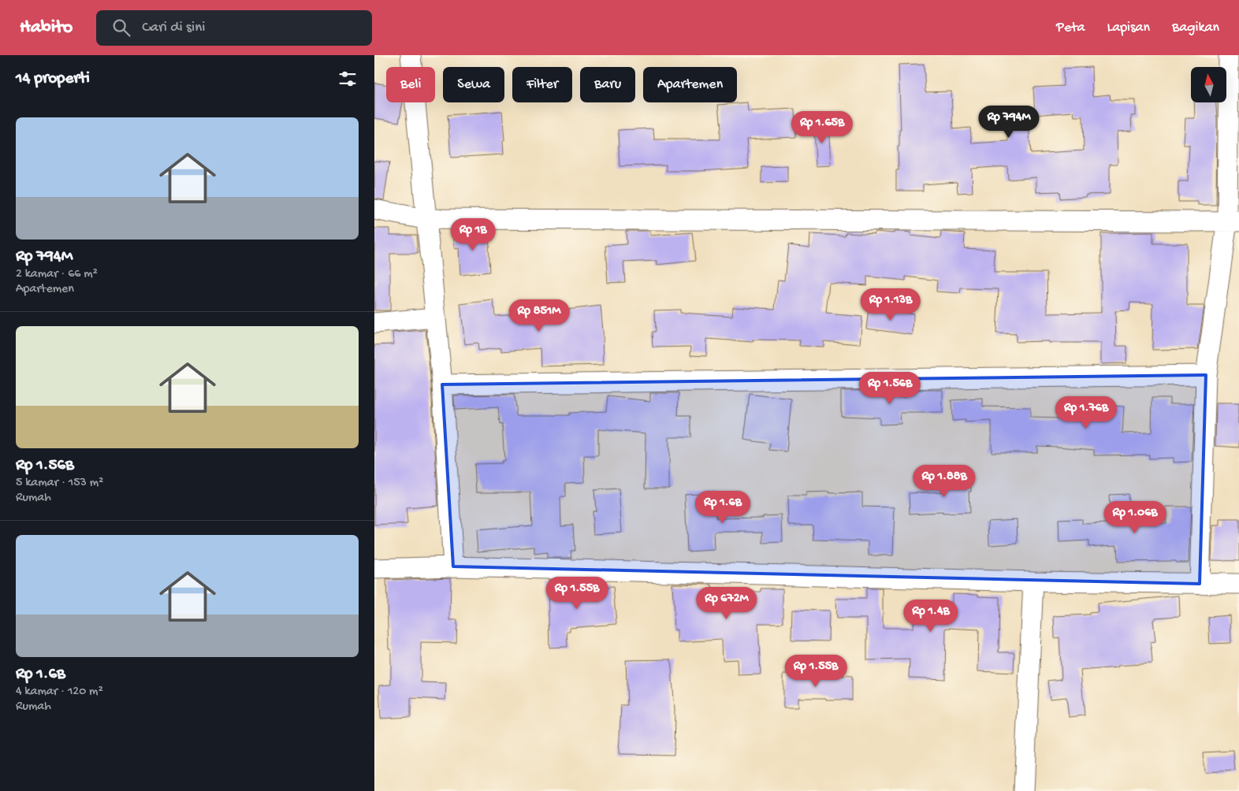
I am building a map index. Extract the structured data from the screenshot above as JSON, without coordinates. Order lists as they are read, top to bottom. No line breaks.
{"north":"top","page":{"header":"Habito","search":"Cari di sini","nav":["Peta","Lapisan","Bagikan"],"heading":"14 properti","chip":["Beli","Sewa","Filter","Baru","Apartemen"],"list":[{"name":"Rp 794M","note":"2 kamar · 66 m² · Apartemen"},{"name":"Rp 1.56B","note":"5 kamar · 153 m² · Rumah"},{"name":"Rp 1.6B","note":"4 kamar · 120 m² · Rumah"}],"price":["Rp 794M","Rp 1.65B","Rp 1B","Rp 1.13B","Rp 851M","Rp 1.56B","Rp 1.76B","Rp 1.88B","Rp 1.6B","Rp 1.06B","Rp 1.55B","Rp 672M","Rp 1.4B","Rp 1.55B"]}}
